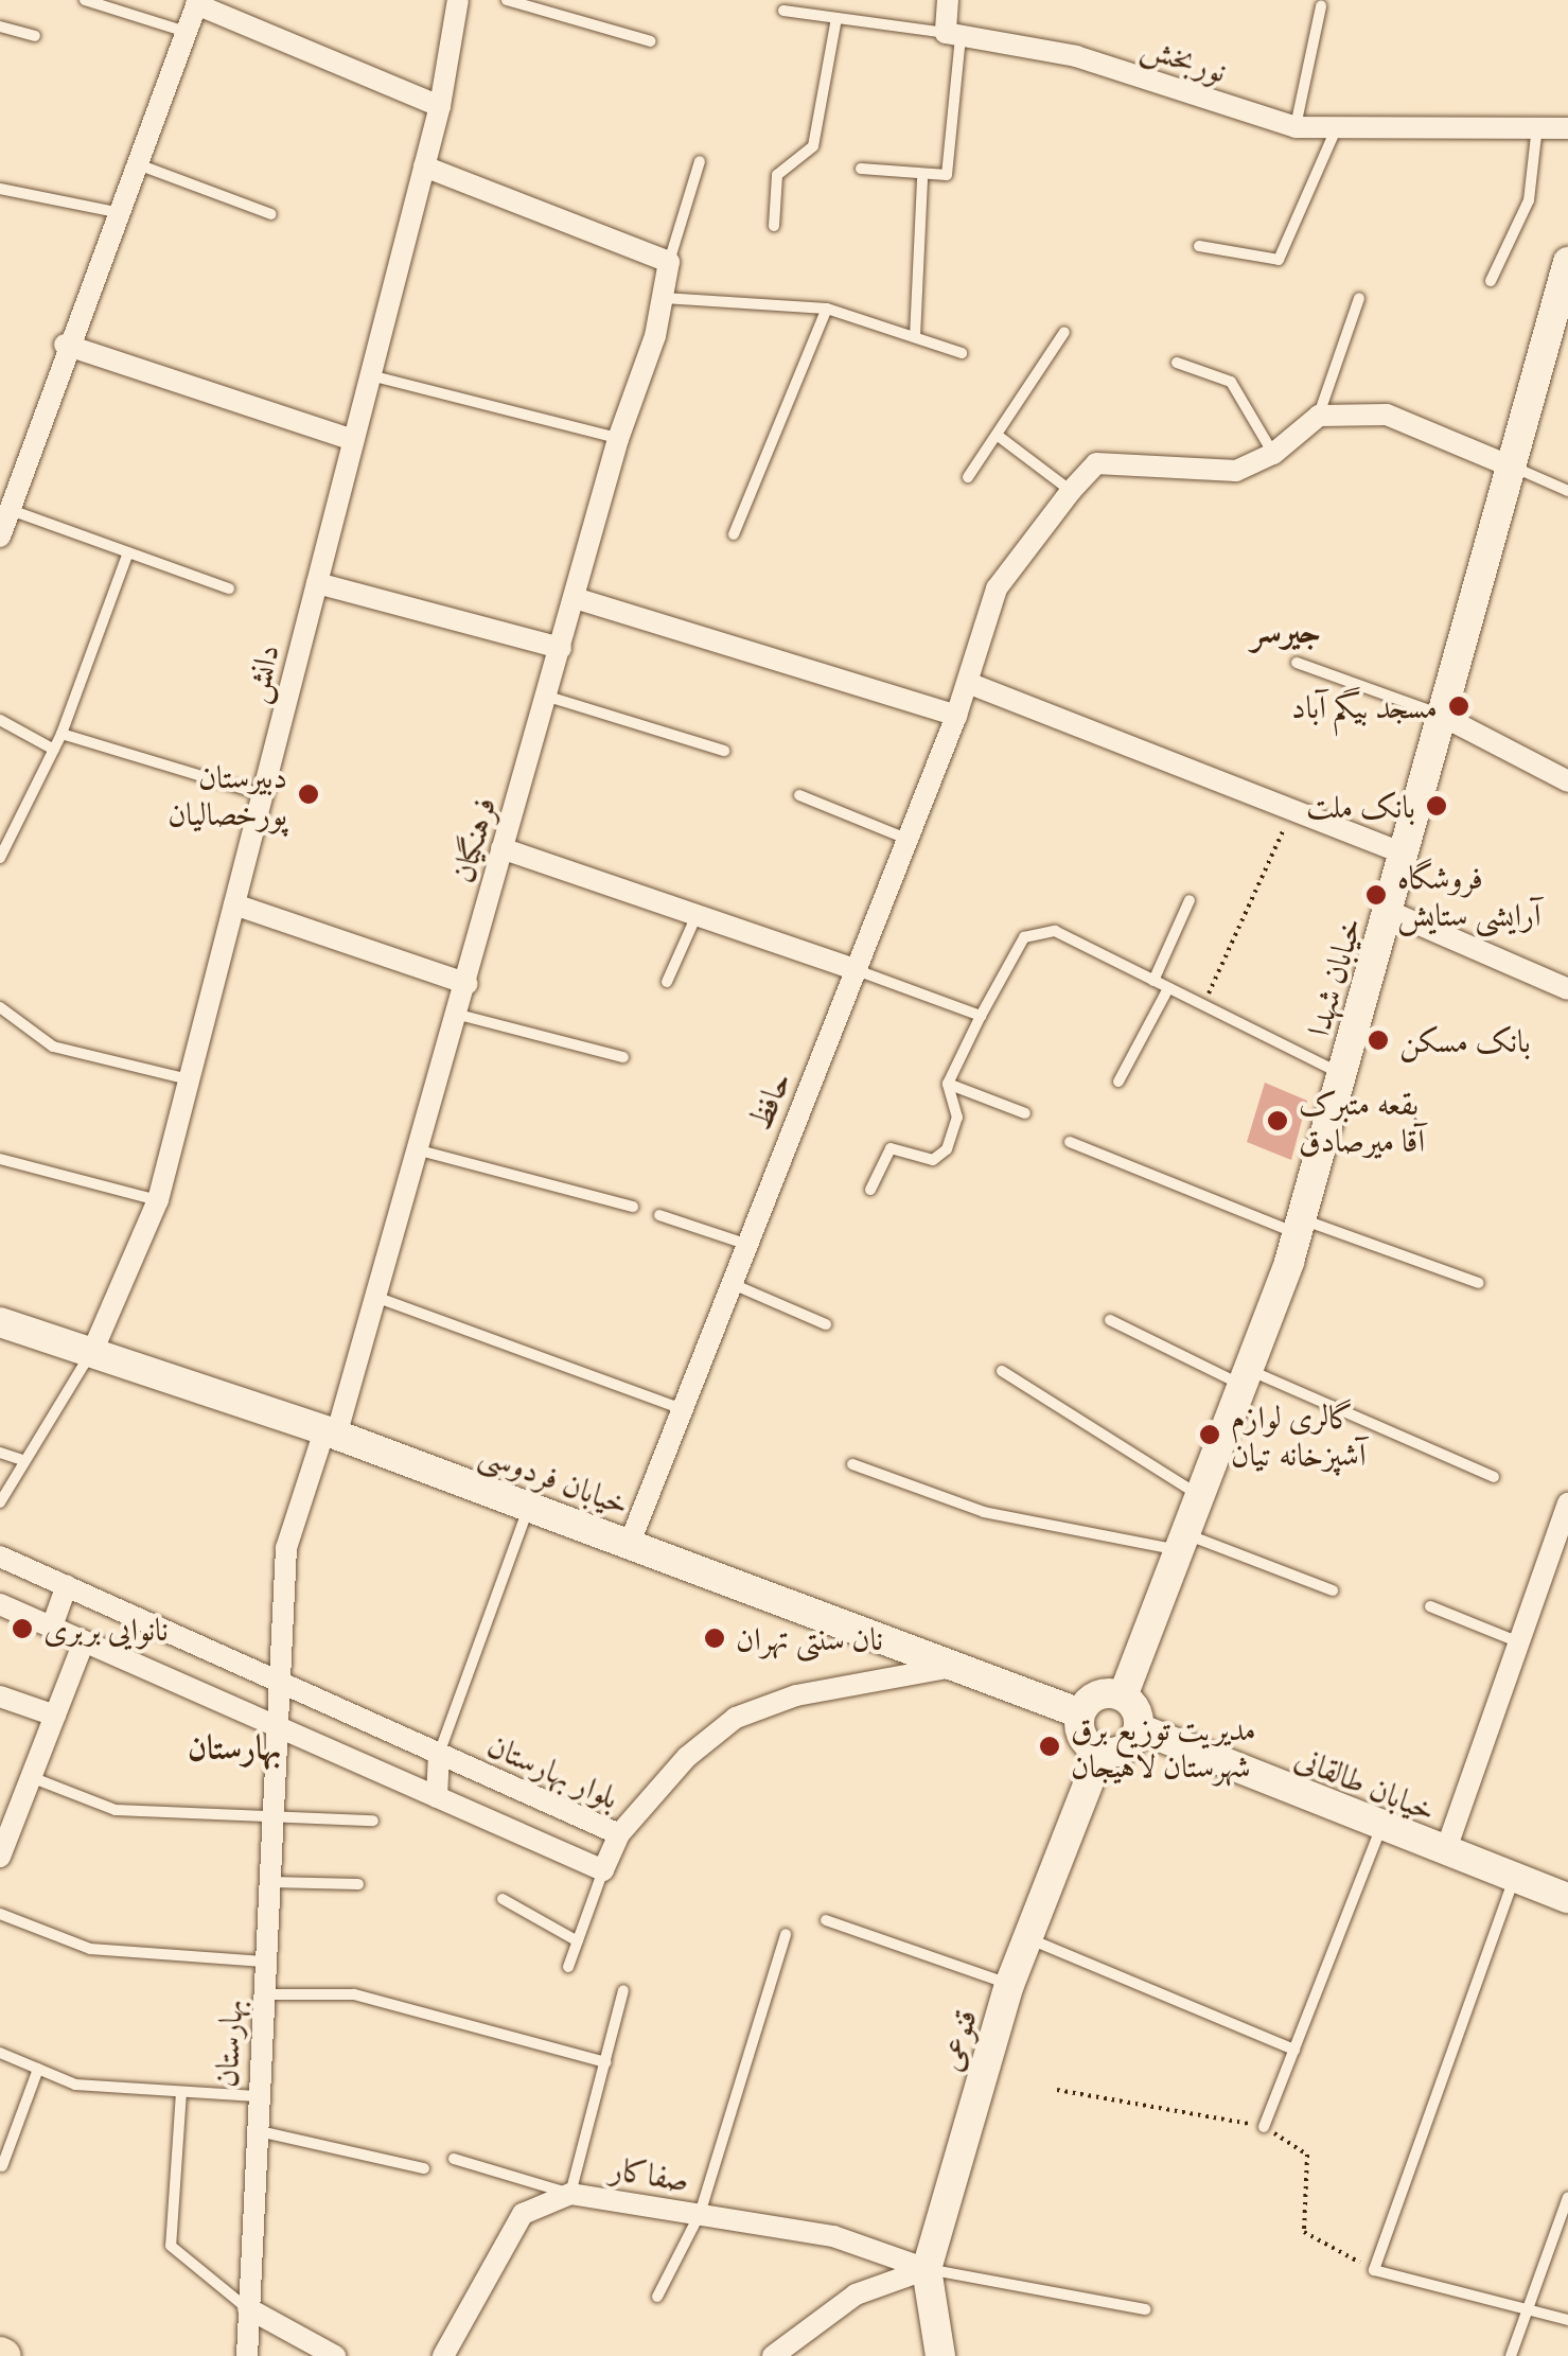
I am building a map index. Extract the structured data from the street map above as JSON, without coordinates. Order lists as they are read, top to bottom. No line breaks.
{"streets":{"main road":["خیابان شهدا","خیابان فردوسی","خیابان طالقانی","قنوعی"],"street":["نوربخش","دانش","فرهنگیان","حافظ","بلوار بهارستان","بهارستان","صفاکار"]},"crossings":[["دانش","خیابان فردوسی"],["فرهنگیان","خیابان فردوسی"],["فرهنگیان","بلوار بهارستان"],["فرهنگیان","بهارستان"],["خیابان شهدا","خیابان فردوسی"],["خیابان شهدا","خیابان طالقانی"],["خیابان شهدا","قنوعی"],["حافظ","خیابان فردوسی"],["خیابان فردوسی","خیابان طالقانی"],["خیابان فردوسی","قنوعی"],["بلوار بهارستان","بهارستان"],["خیابان طالقانی","قنوعی"],["قنوعی","صفاکار"]],"districts":["جیرسر","بهارستان"],"places":["مسجد بیگم آباد","دبیرستان پورخصالیان","بانک ملت","فروشگاه آرایشی ستایش","بانک مسکن","بقعه متبرک آقا میرصادق","گالری لوازم آشپزخانه تیان","نانوایی بربری","نان سنتی تهران","مدیریت توزیع برق شهرستان لاهیجان"]}
